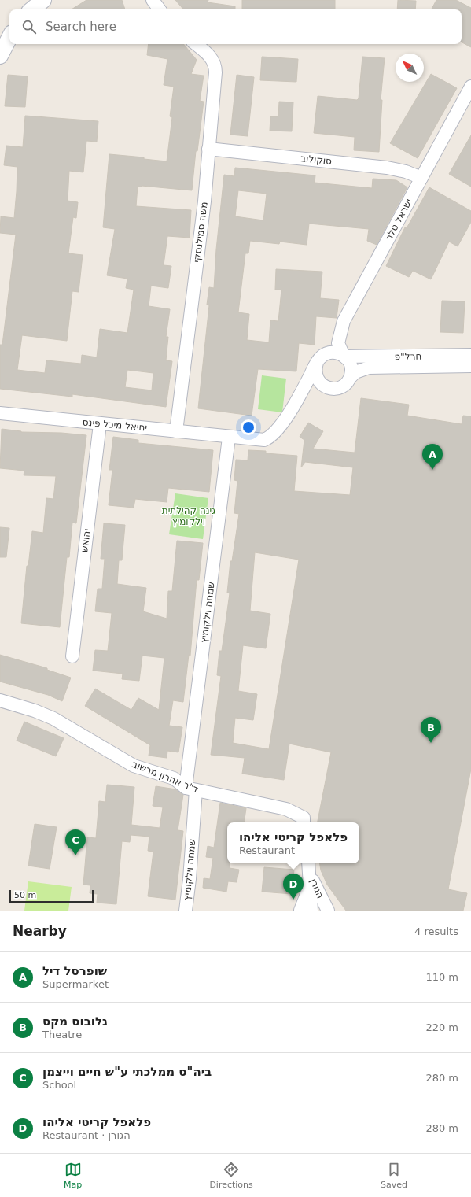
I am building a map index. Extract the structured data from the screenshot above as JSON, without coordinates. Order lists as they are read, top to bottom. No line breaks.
{"streets":{"street":["סוקולוב","ישראל טלר","משה סמילנסקי","חרל\"פ","יחיאל מיכל פינס","יהואש","שמחה וילקומיץ","ד\"ר אהרון מרשוב","הגורן"]},"crossings":[["סוקולוב","ישראל טלר"],["סוקולוב","משה סמילנסקי"],["ישראל טלר","חרל\"פ"],["משה סמילנסקי","יחיאל מיכל פינס"],["יחיאל מיכל פינס","יהואש"],["יחיאל מיכל פינס","שמחה וילקומיץ"],["שמחה וילקומיץ","ד\"ר אהרון מרשוב"]],"parks":["גינה קהילתית וילקומיץ"],"scale_bar":"50 m","north":"top left","page":{"search":"Search here","pins":["A","B","C","D"],"popup":["פלאפל קריטי אליהו","Restaurant"],"scale":"50 m","heading":["Nearby","4 results"],"list":[{"mark":"A","name":"שופרסל דיל","note":"Supermarket","value":"110 m"},{"mark":"B","name":"גלובוס מקס","note":"Theatre","value":"220 m"},{"mark":"C","name":"ביה\"ס ממלכתי ע\"ש חיים וייצמן","note":"School","value":"280 m"},{"mark":"D","name":"פלאפל קריטי אליהו","note":"Restaurant · הגורן","value":"280 m"}],"nav":["Map","Directions","Saved"]}}
